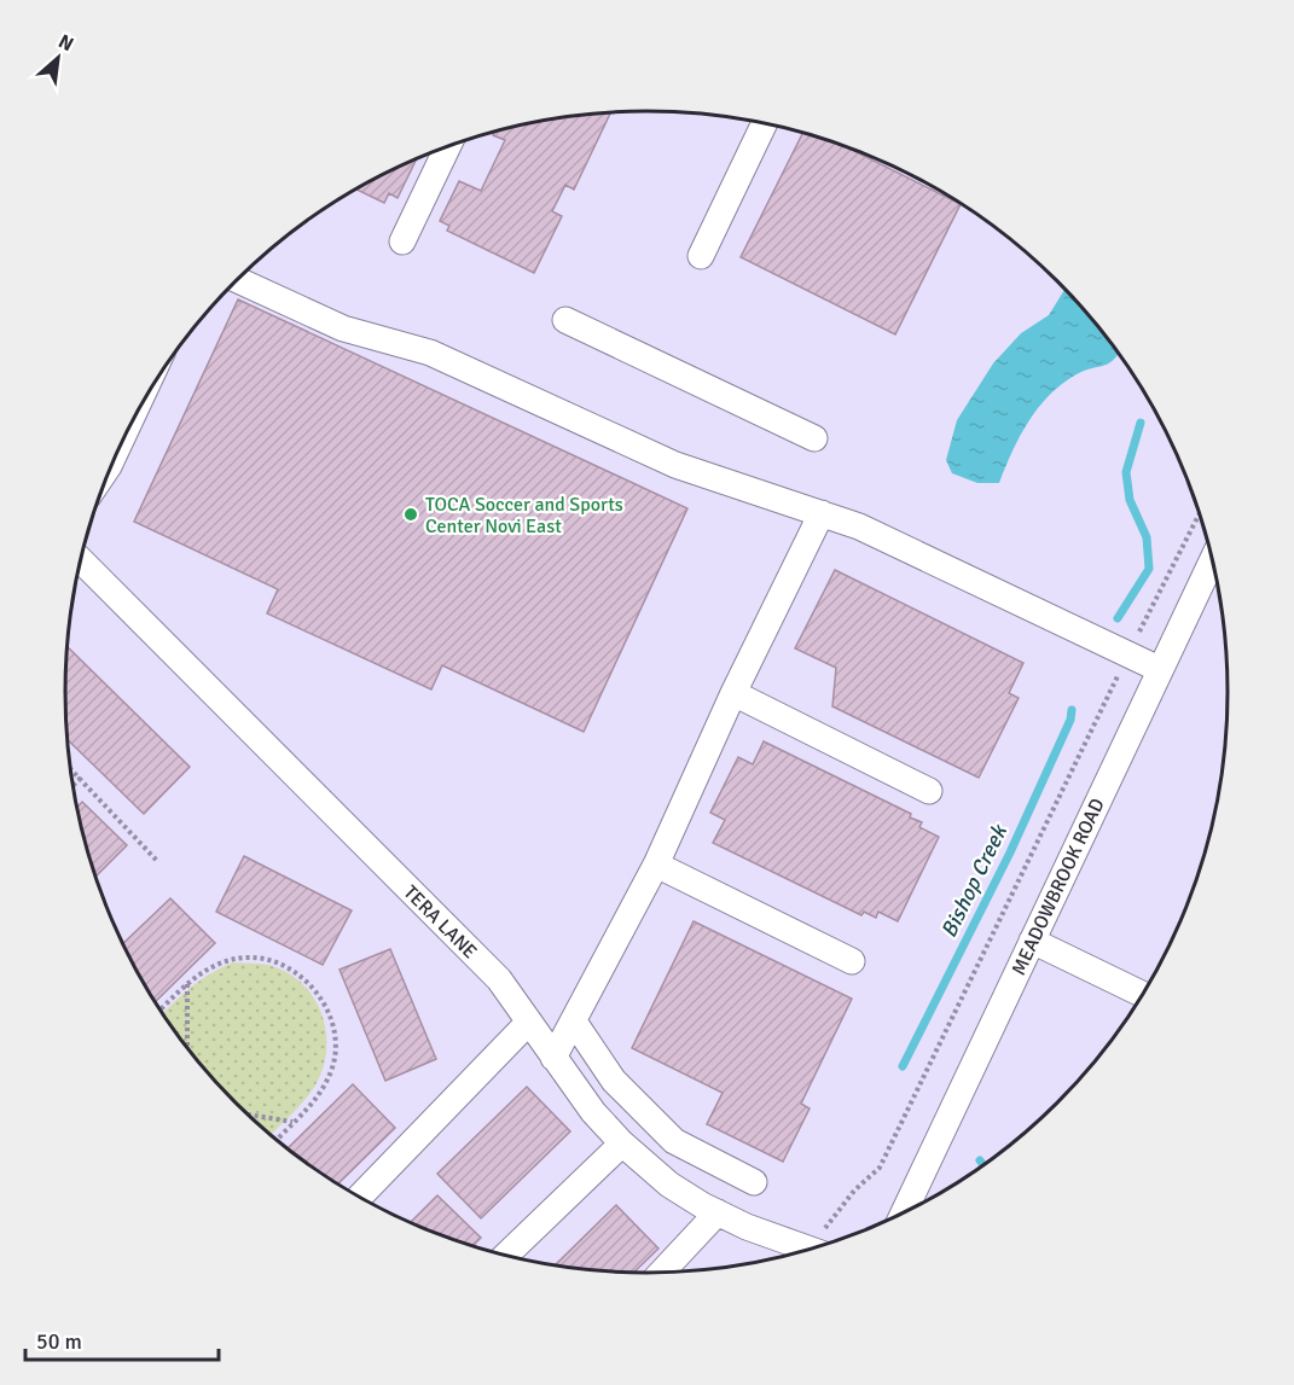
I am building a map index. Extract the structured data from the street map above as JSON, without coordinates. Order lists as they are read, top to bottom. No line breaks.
{"streets":{"street":["MEADOWBROOK ROAD","TERA LANE"]},"water":["Bishop Creek"],"places":["TOCA Soccer and Sports Center Novi East"],"scale_bar":"50 m","north":"top right"}
